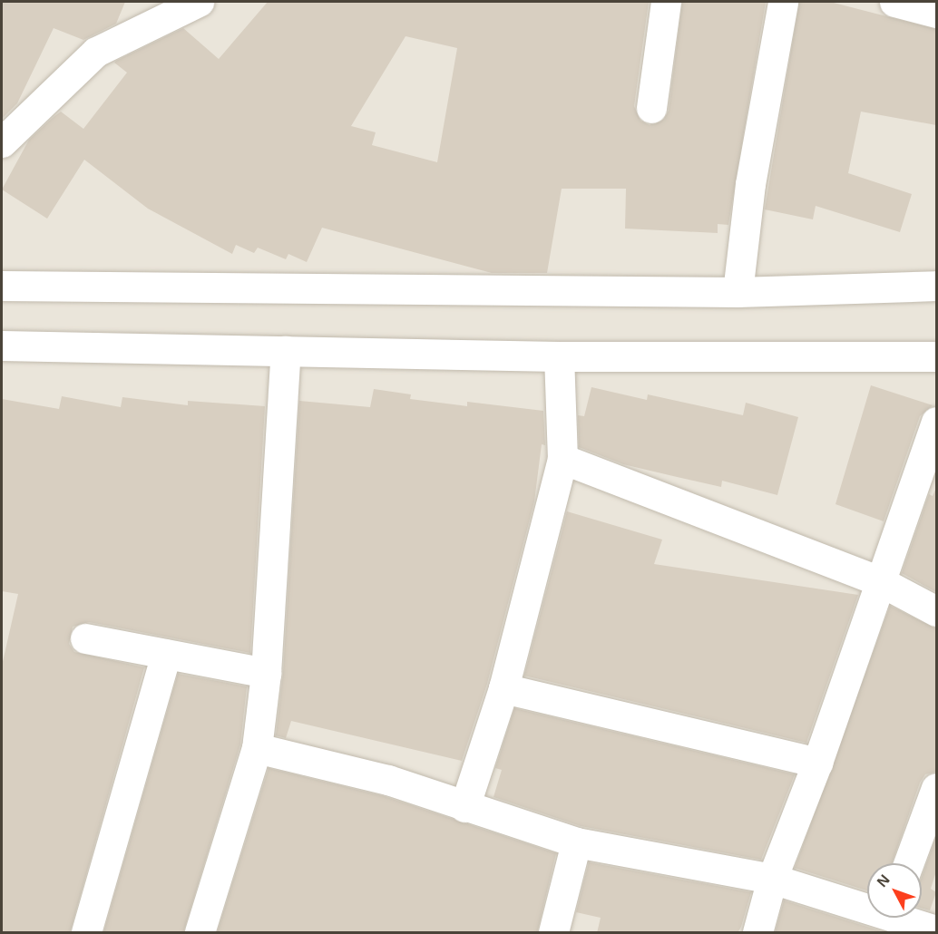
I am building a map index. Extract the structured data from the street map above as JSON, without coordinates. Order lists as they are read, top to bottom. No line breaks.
{"north":"top left"}
